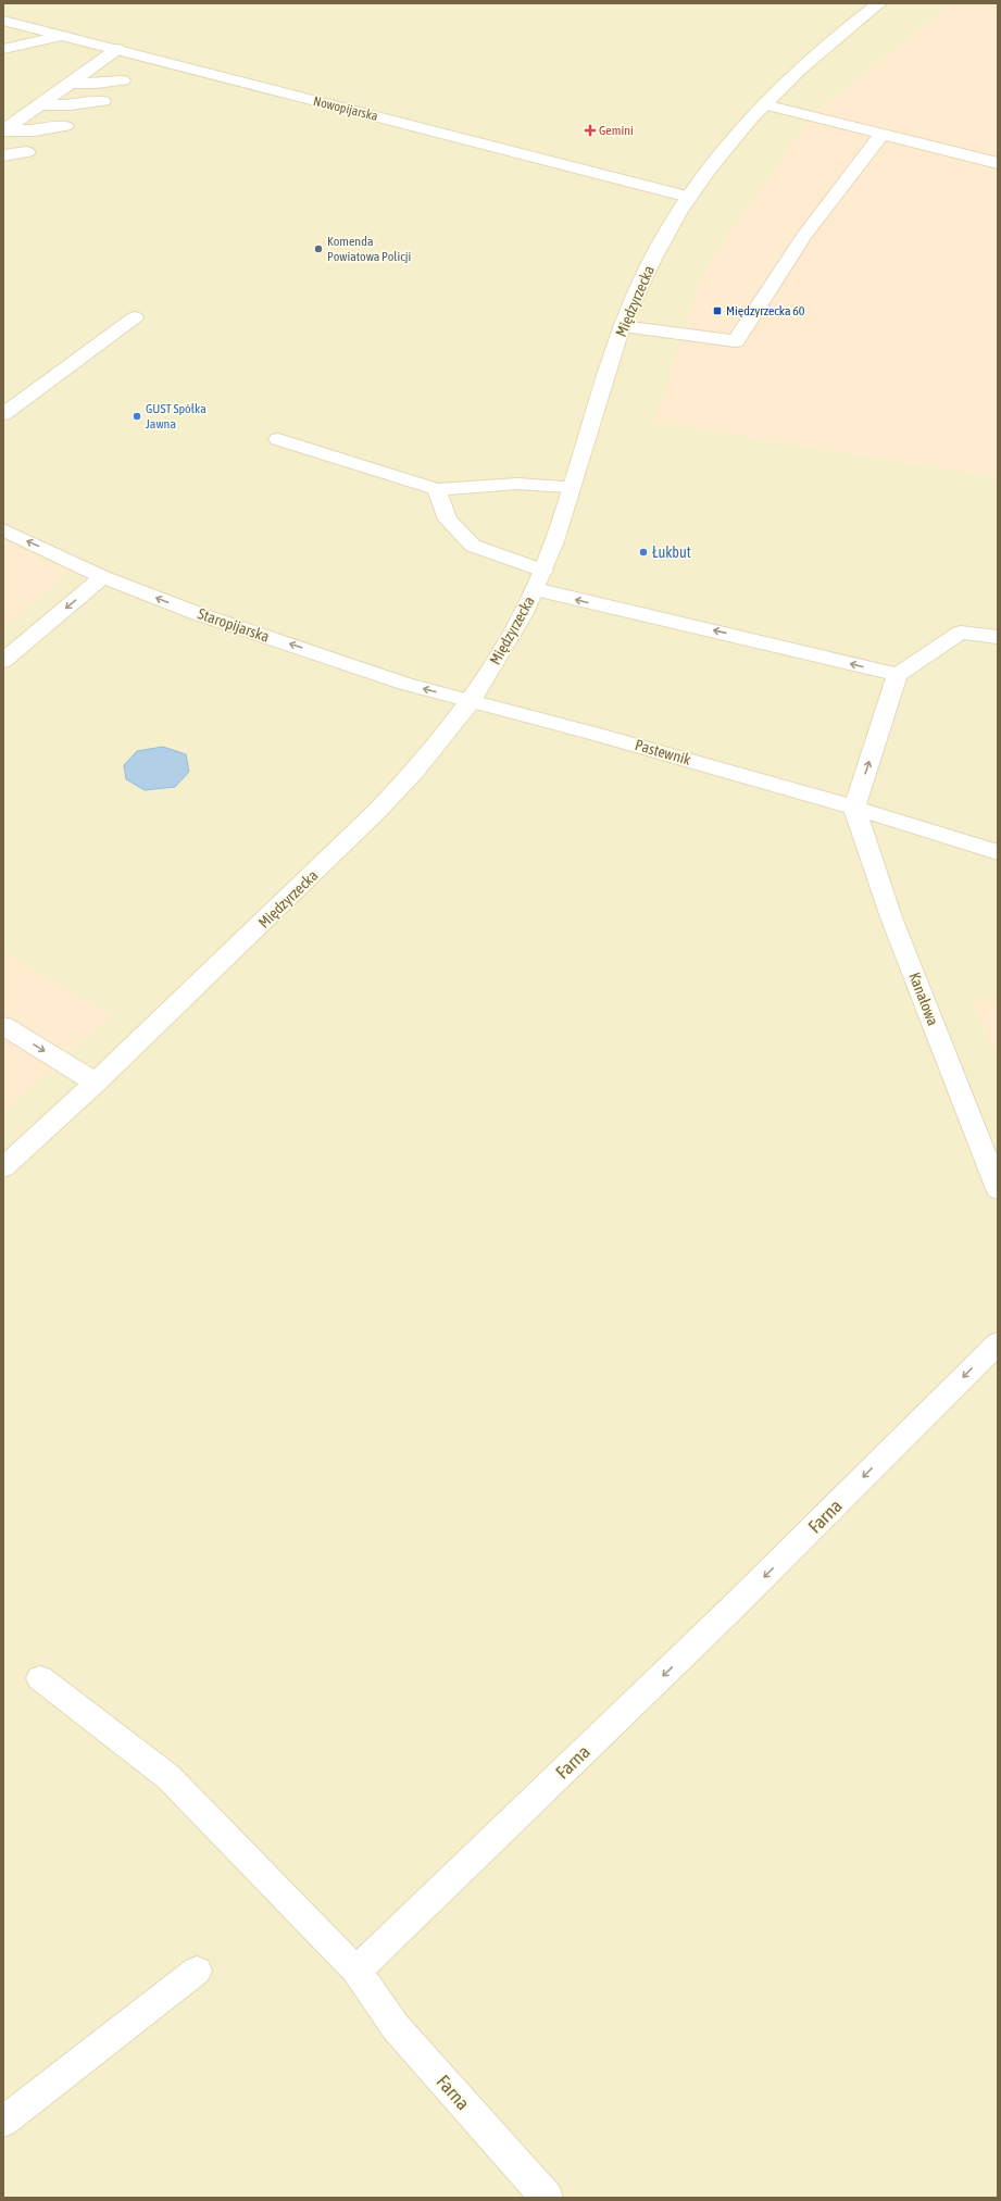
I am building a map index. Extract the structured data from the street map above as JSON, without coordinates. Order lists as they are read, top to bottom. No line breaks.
{"streets":{"street":["Nowopijarska","Międzyrzecka","Staropijarska","Pastewnik","Kanałowa","Farna"]},"crossings":[["Nowopijarska","Międzyrzecka"],["Międzyrzecka","Staropijarska"],["Międzyrzecka","Pastewnik"],["Staropijarska","Pastewnik"],["Pastewnik","Kanałowa"]],"one_way":["Farna"],"places":{"health":["Gemini"],"other":["Komenda Powiatowa Policji","GUST Spółka Jawna","Łukbut"],"transit":["Międzyrzecka 60"]}}
